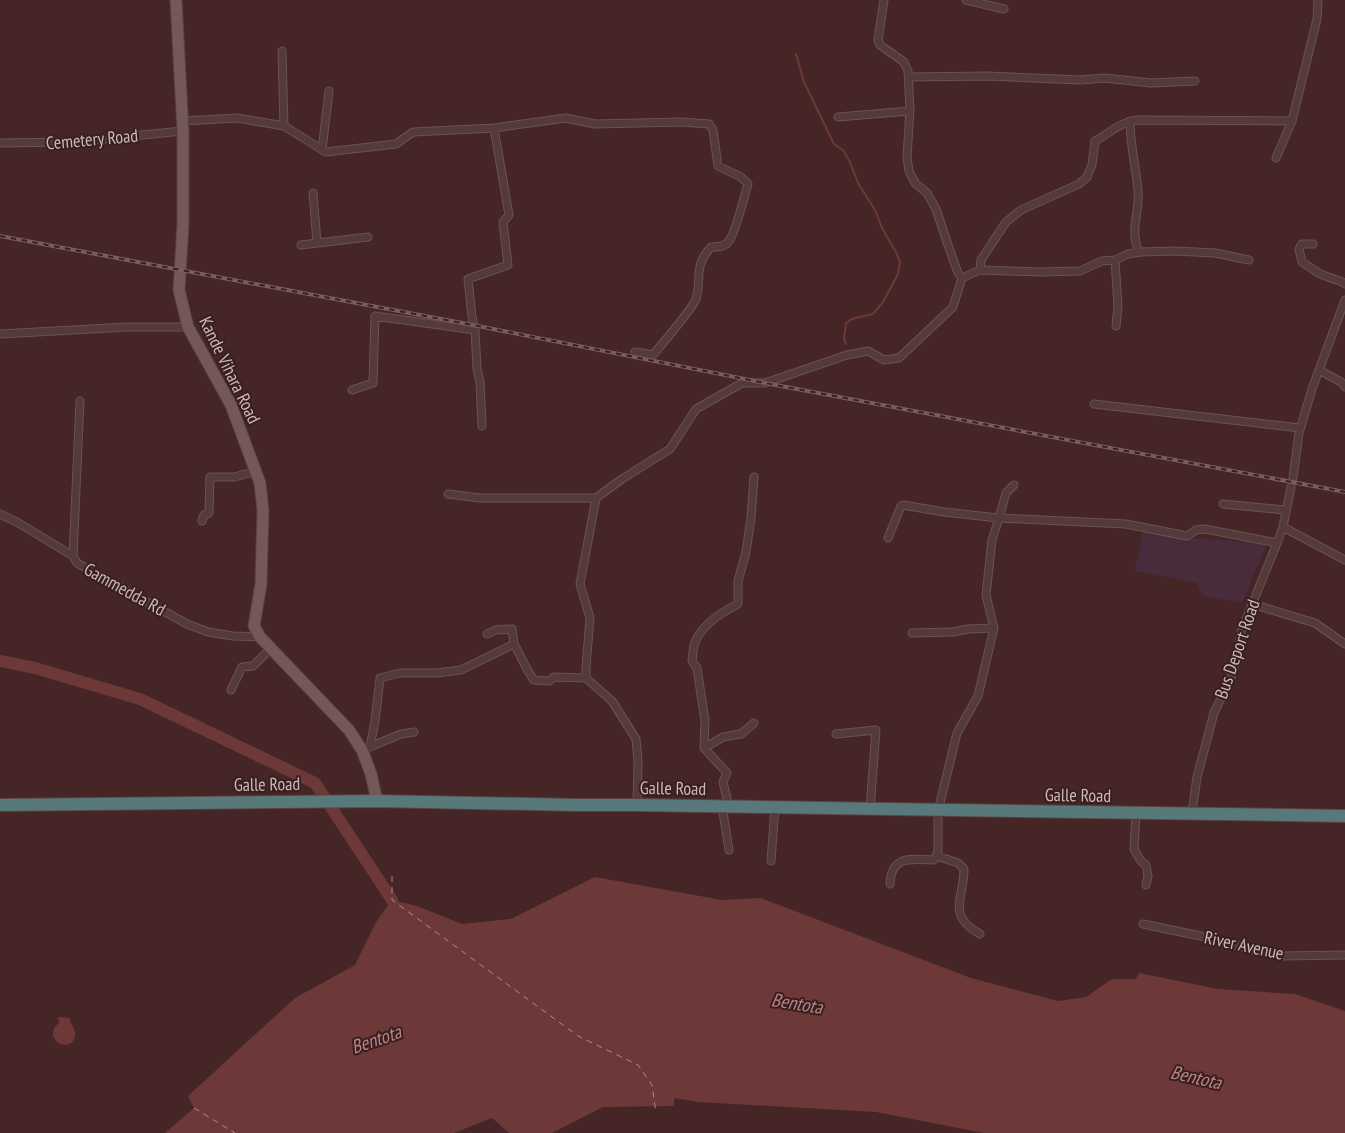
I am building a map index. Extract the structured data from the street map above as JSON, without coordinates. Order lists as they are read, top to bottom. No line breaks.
{"streets":{"highway":["Galle Road"],"main road":["Kande Vihara Road"],"street":["Cemetery Road","Gammedda Rd","Bus Deport Road","River Avenue"]},"crossings":[["Cemetery Road","Kande Vihara Road"],["Kande Vihara Road","Gammedda Rd"],["Bus Deport Road","Galle Road"]],"water":["Bentota"]}
